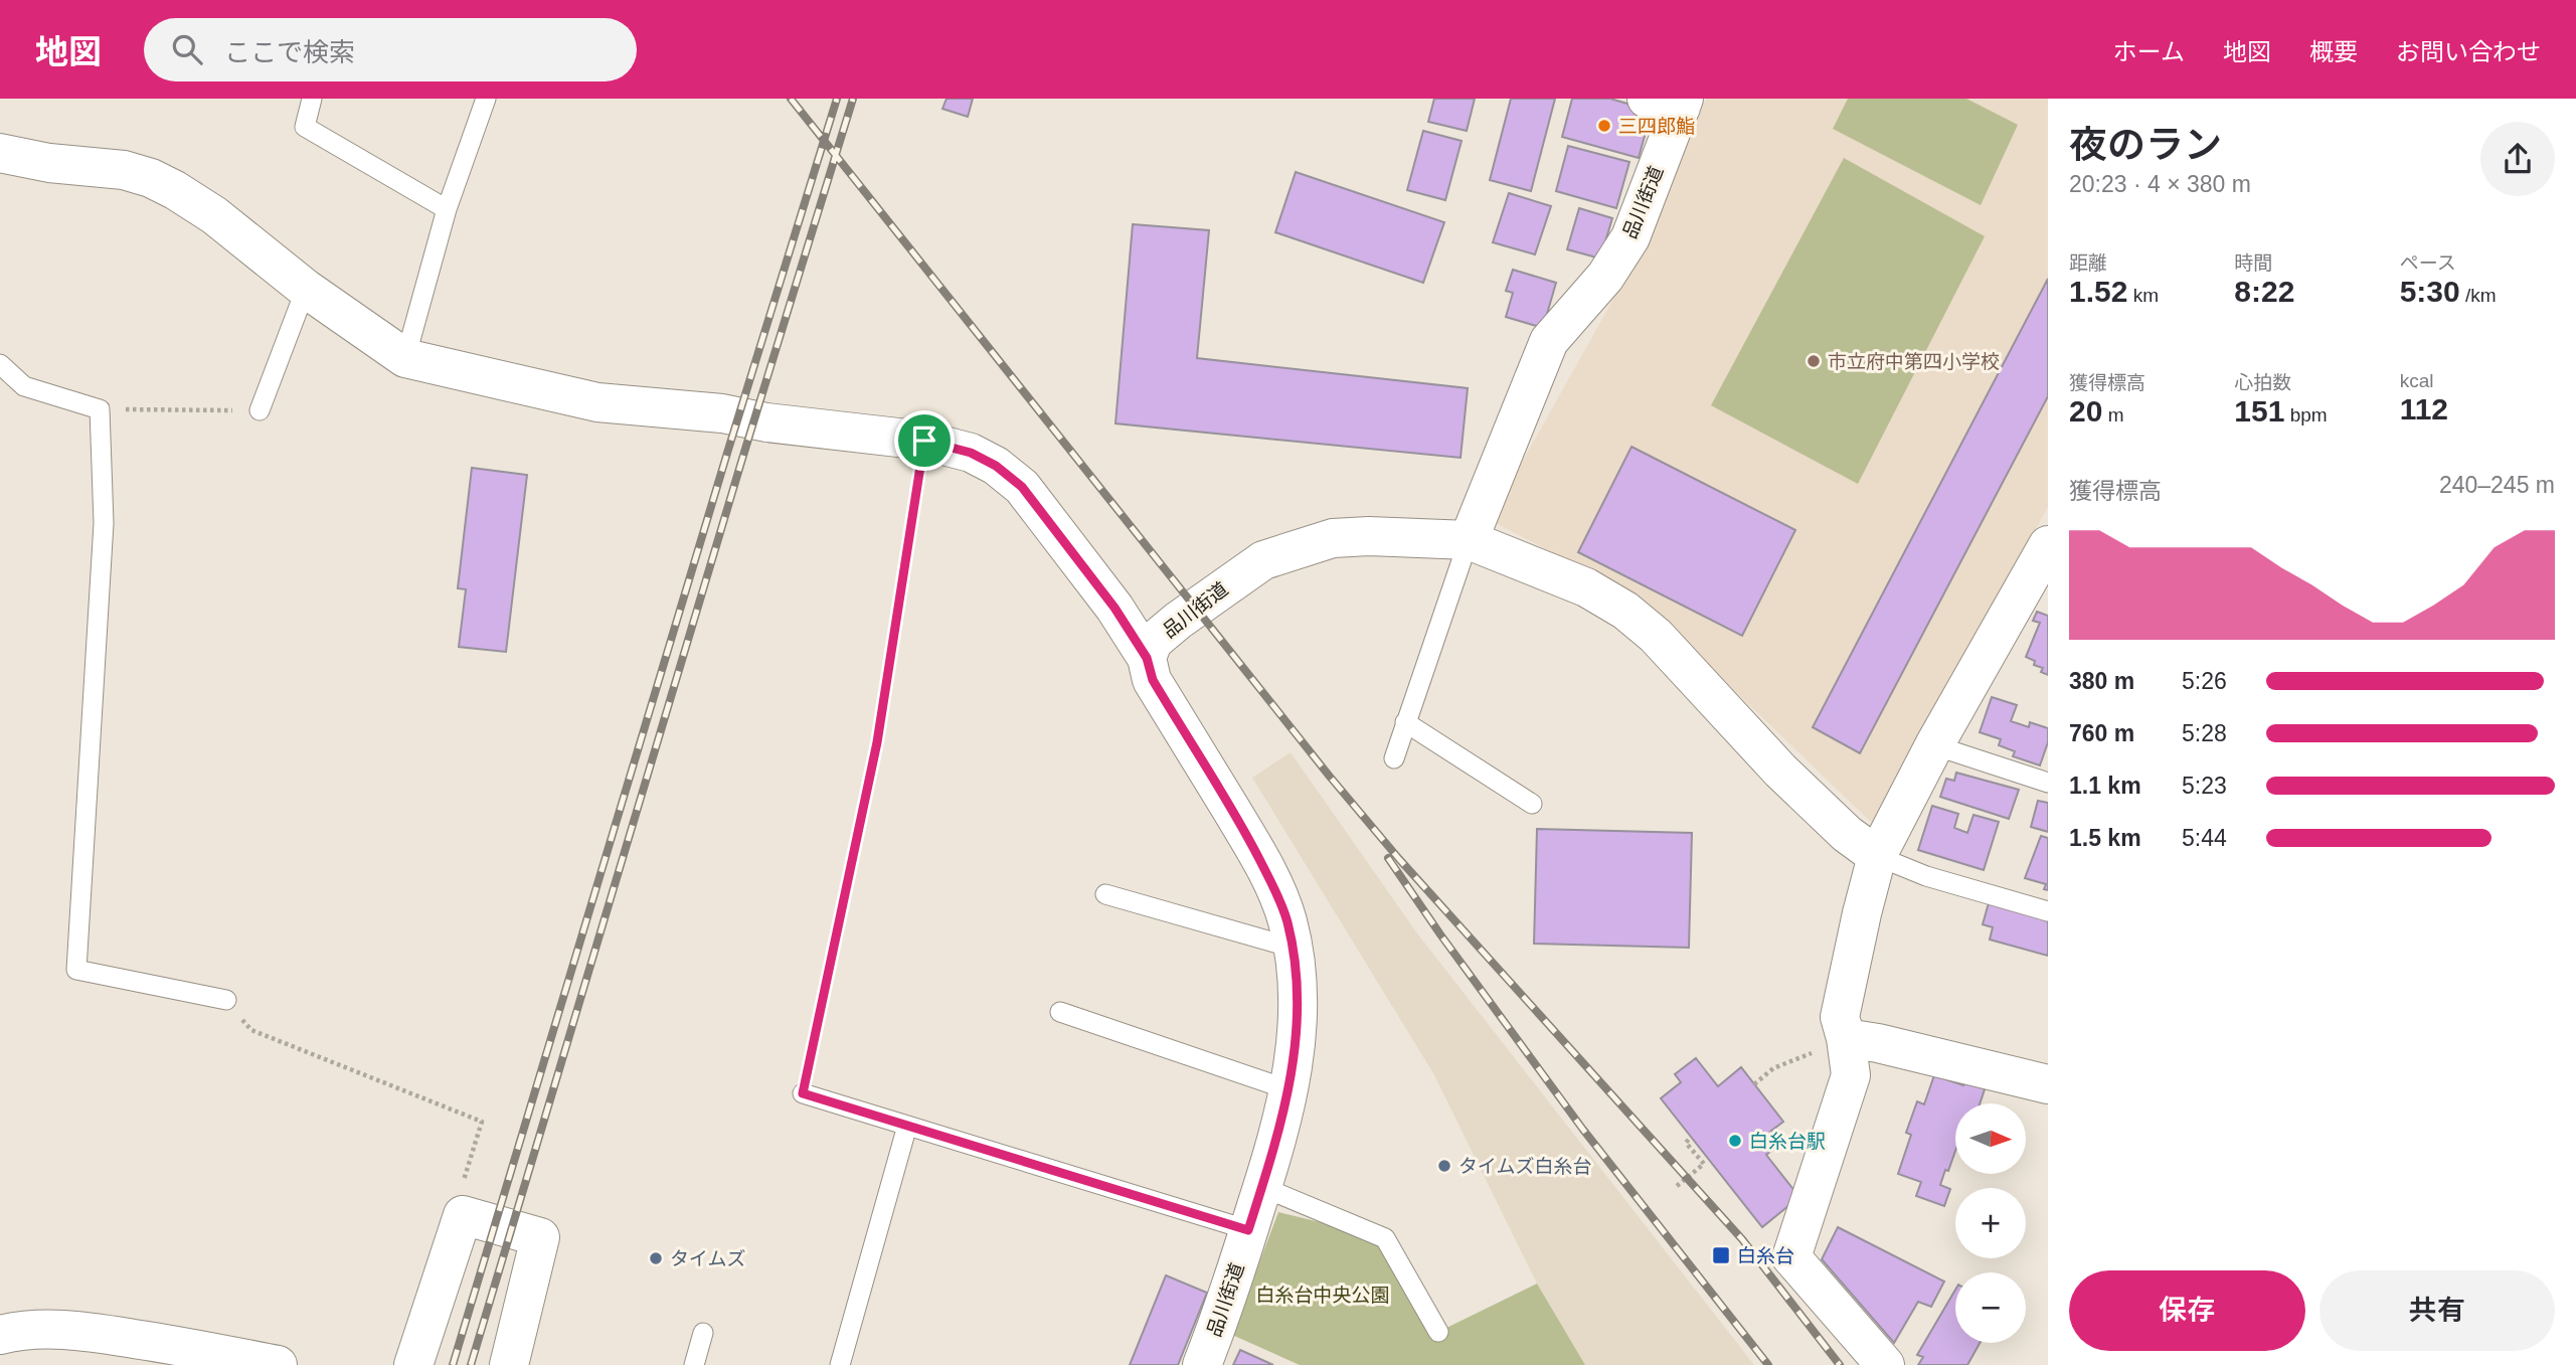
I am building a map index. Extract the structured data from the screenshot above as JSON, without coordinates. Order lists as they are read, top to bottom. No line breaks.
{"streets":{"street":["品川街道"]},"parks":["白糸台中央公園"],"places":{"other":["三四郎鮨","市立府中第四小学校","白糸台駅","タイムズ白糸台","タイムズ"],"transit":["白糸台"]},"north":"right","page":{"header":"地図","search":"ここで検索","nav":["ホーム","地図","概要","お問い合わせ"],"heading":["夜のラン","20:23 · 4 × 380 m"],"stats":[["距離","1.52 km"],["時間","8:22"],["ペース","5:30 /km"],["獲得標高","20 m"],["心拍数","151 bpm"],["kcal","112"]],"chart":["獲得標高","240–245 m"],"list":[{"name":"380 m","note":"5:26"},{"name":"760 m","note":"5:28"},{"name":"1.1 km","note":"5:23"},{"name":"1.5 km","note":"5:44"}],"map_buttons":["+","−"],"buttons":["保存","共有"]}}
